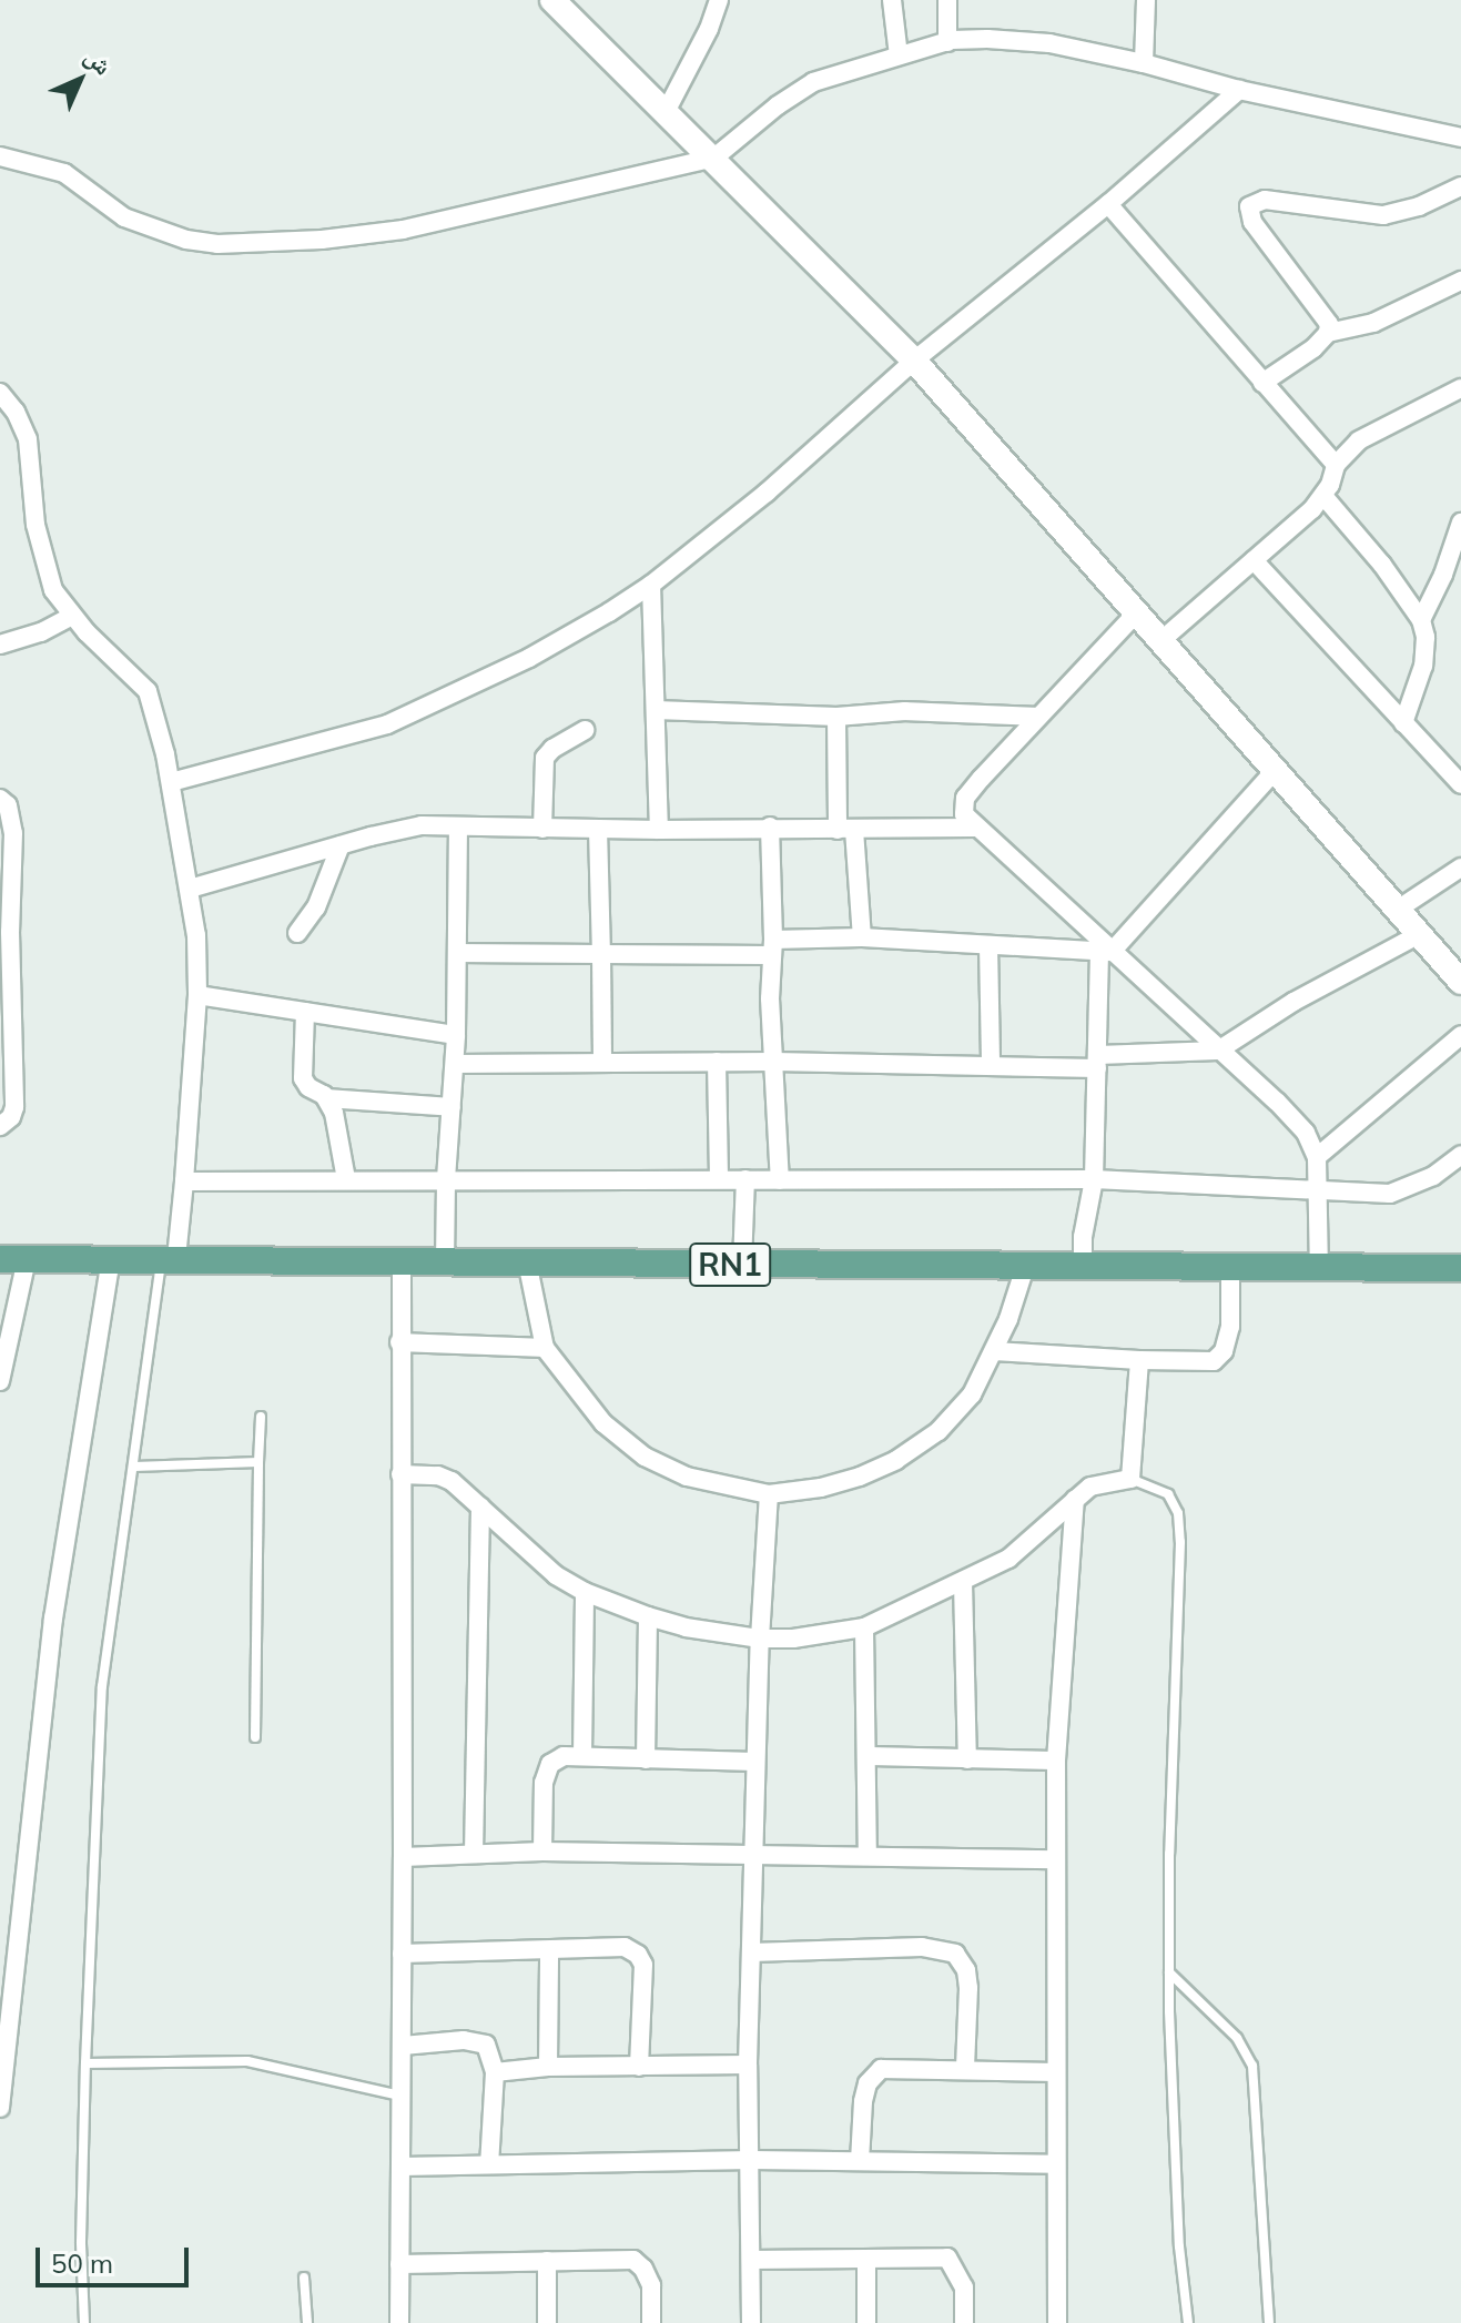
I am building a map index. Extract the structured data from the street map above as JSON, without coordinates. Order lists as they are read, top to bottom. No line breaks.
{"streets":{"main road":["RN1"]},"scale_bar":"50 m","north":"top right"}
